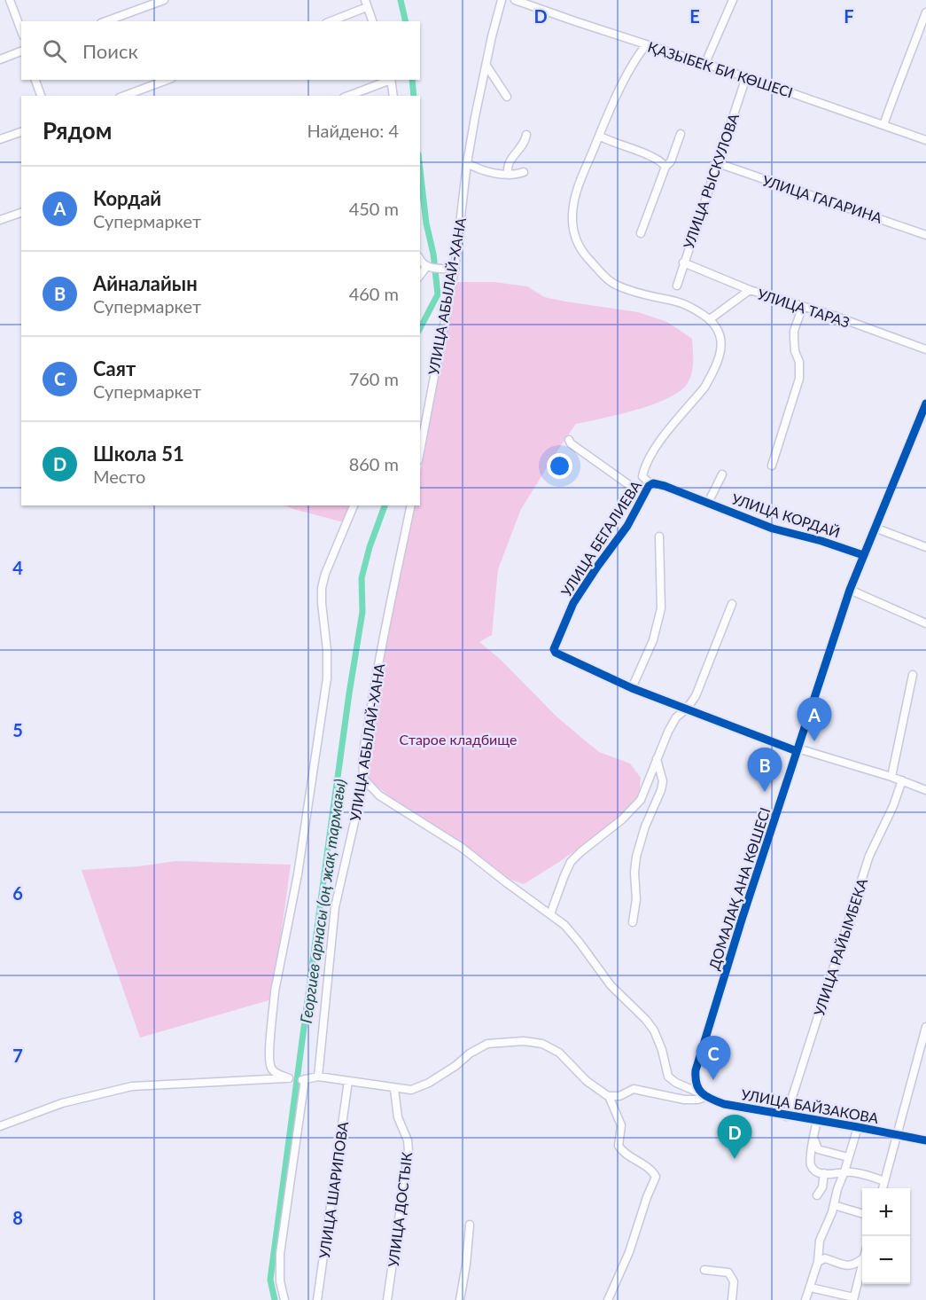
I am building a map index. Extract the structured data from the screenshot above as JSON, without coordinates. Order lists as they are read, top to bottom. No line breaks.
{"streets":{"street":["ҚАЗЫБЕК БИ КӨШЕСІ","УЛИЦА РЫСКУЛОВА","УЛИЦА ГАГАРИНА","УЛИЦА АБЫЛАЙ-ХАНА","УЛИЦА ТАРАЗ","УЛИЦА КОРДАЙ","УЛИЦА БЕГАЛИЕВА","ДОМАЛАҚ АНА КӨШЕСІ","УЛИЦА РАЙЫМБЕКА","УЛИЦА БАЙЗАКОВА","УЛИЦА ШАРИПОВА","УЛИЦА ДОСТЫК"]},"crossings":[["ҚАЗЫБЕК БИ КӨШЕСІ","УЛИЦА РЫСКУЛОВА"],["УЛИЦА РЫСКУЛОВА","УЛИЦА ГАГАРИНА"],["УЛИЦА РЫСКУЛОВА","УЛИЦА ТАРАЗ"],["УЛИЦА АБЫЛАЙ-ХАНА","УЛИЦА БАЙЗАКОВА"],["УЛИЦА КОРДАЙ","УЛИЦА БЕГАЛИЕВА"],["УЛИЦА КОРДАЙ","ДОМАЛАҚ АНА КӨШЕСІ"],["УЛИЦА БЕГАЛИЕВА","ДОМАЛАҚ АНА КӨШЕСІ"],["УЛИЦА БЕГАЛИЕВА","УЛИЦА РАЙЫМБЕКА"],["ДОМАЛАҚ АНА КӨШЕСІ","УЛИЦА БАЙЗАКОВА"],["УЛИЦА РАЙЫМБЕКА","УЛИЦА БАЙЗАКОВА"]],"water":["Георгиев арнасы (оң жақ тармағы)"],"parks":["Старое кладбище"],"page":{"search":"Поиск","heading":["Рядом","Найдено: 4"],"list":[{"mark":"A","name":"Кордай","note":"Супермаркет","value":"450 m"},{"mark":"B","name":"Айналайын","note":"Супермаркет","value":"460 m"},{"mark":"C","name":"Саят","note":"Супермаркет","value":"760 m"},{"mark":"D","name":"Школа 51","note":"Место","value":"860 m"}],"pins":["A","B","C","D"],"map_buttons":["+","−"]},"grid":{"columns":["D","E","F"],"rows":["4","5","6","7","8"]}}
